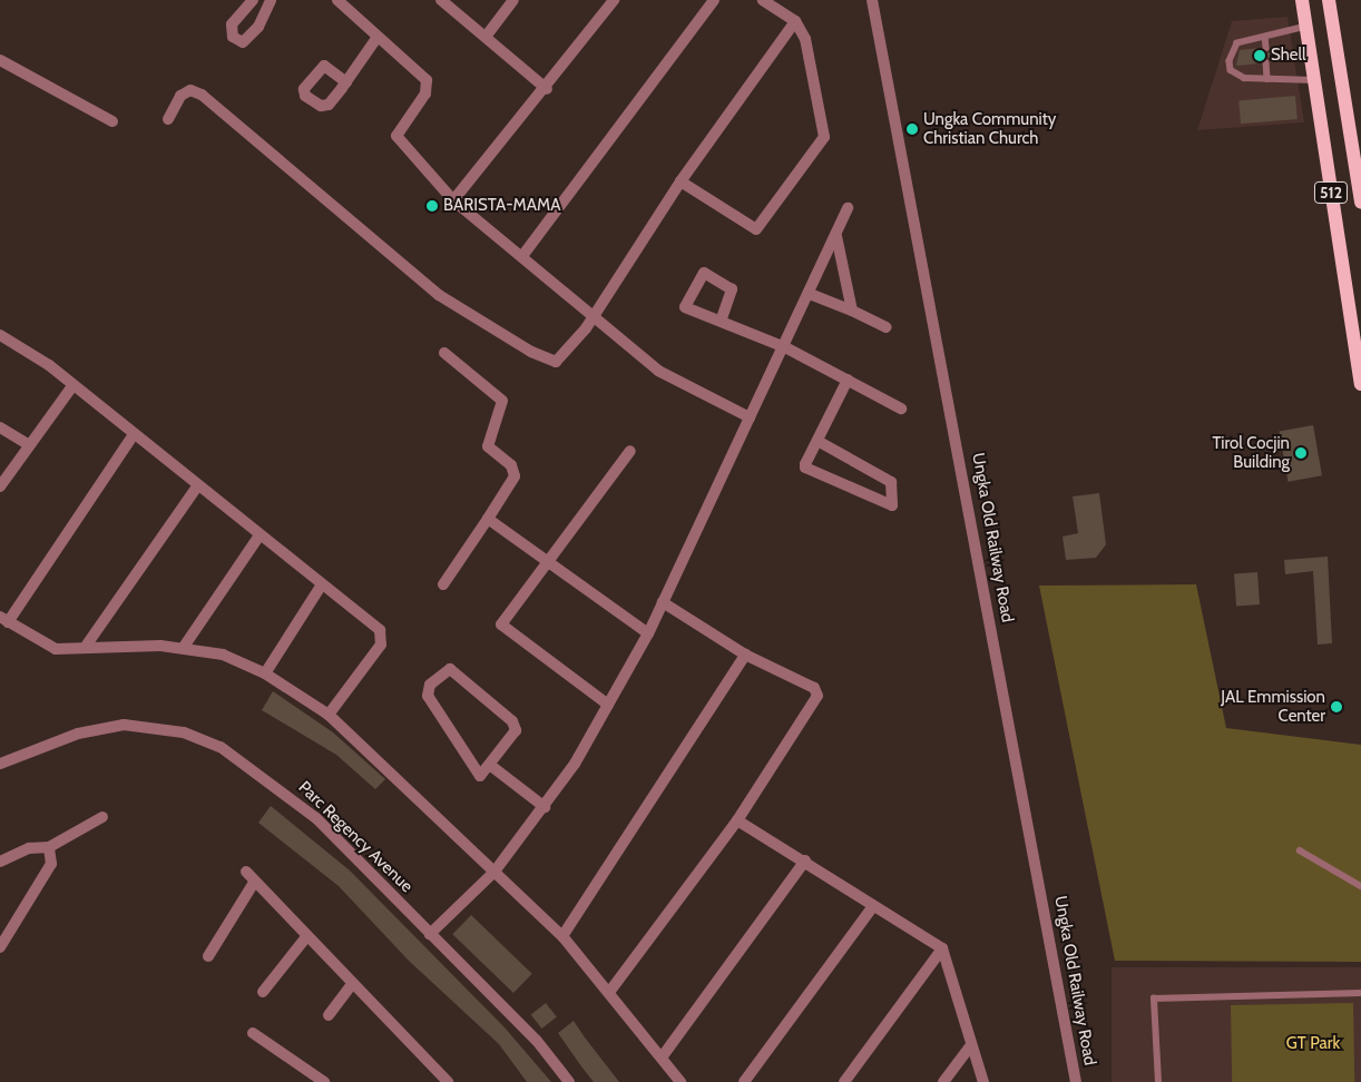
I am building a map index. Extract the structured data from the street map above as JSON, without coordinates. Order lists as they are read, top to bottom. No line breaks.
{"streets":{"main road":["512"],"street":["Ungka Old Railway Road","Parc Regency Avenue"]},"parks":["GT Park"],"places":["Shell","Ungka Community Christian Church","BARISTA-MAMA","Tirol Cocjin Building","JAL Emmission Center"]}
